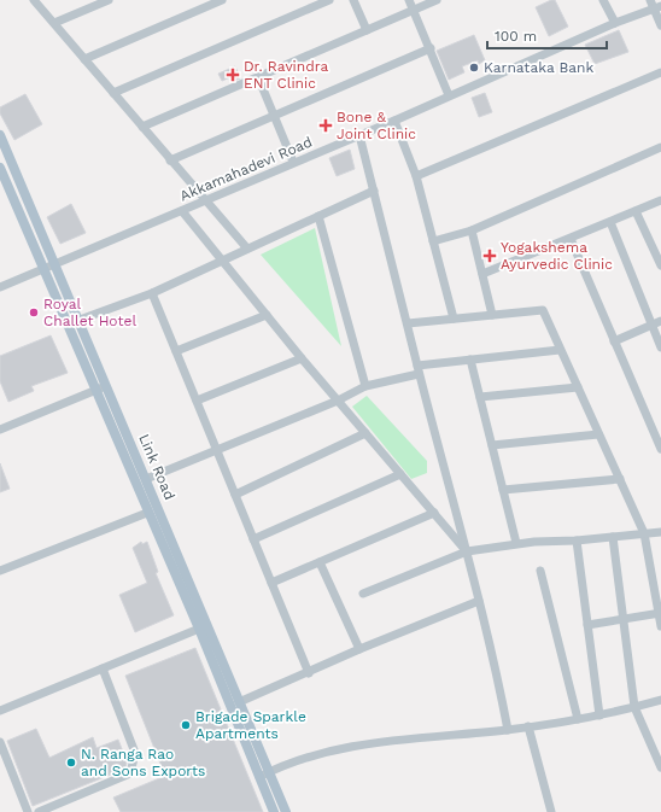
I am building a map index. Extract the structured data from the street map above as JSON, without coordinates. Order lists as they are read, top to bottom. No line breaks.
{"streets":{"main road":["Link Road"],"street":["Akkamahadevi Road"]},"crossings":[["Akkamahadevi Road","Link Road"]],"places":{"other":["Karnataka Bank","Royal Challet Hotel","Brigade Sparkle Apartments","N. Ranga Rao and Sons Exports"],"health":["Dr. Ravindra ENT Clinic","Bone & Joint Clinic","Yogakshema Ayurvedic Clinic"]},"scale_bar":"100 m"}
